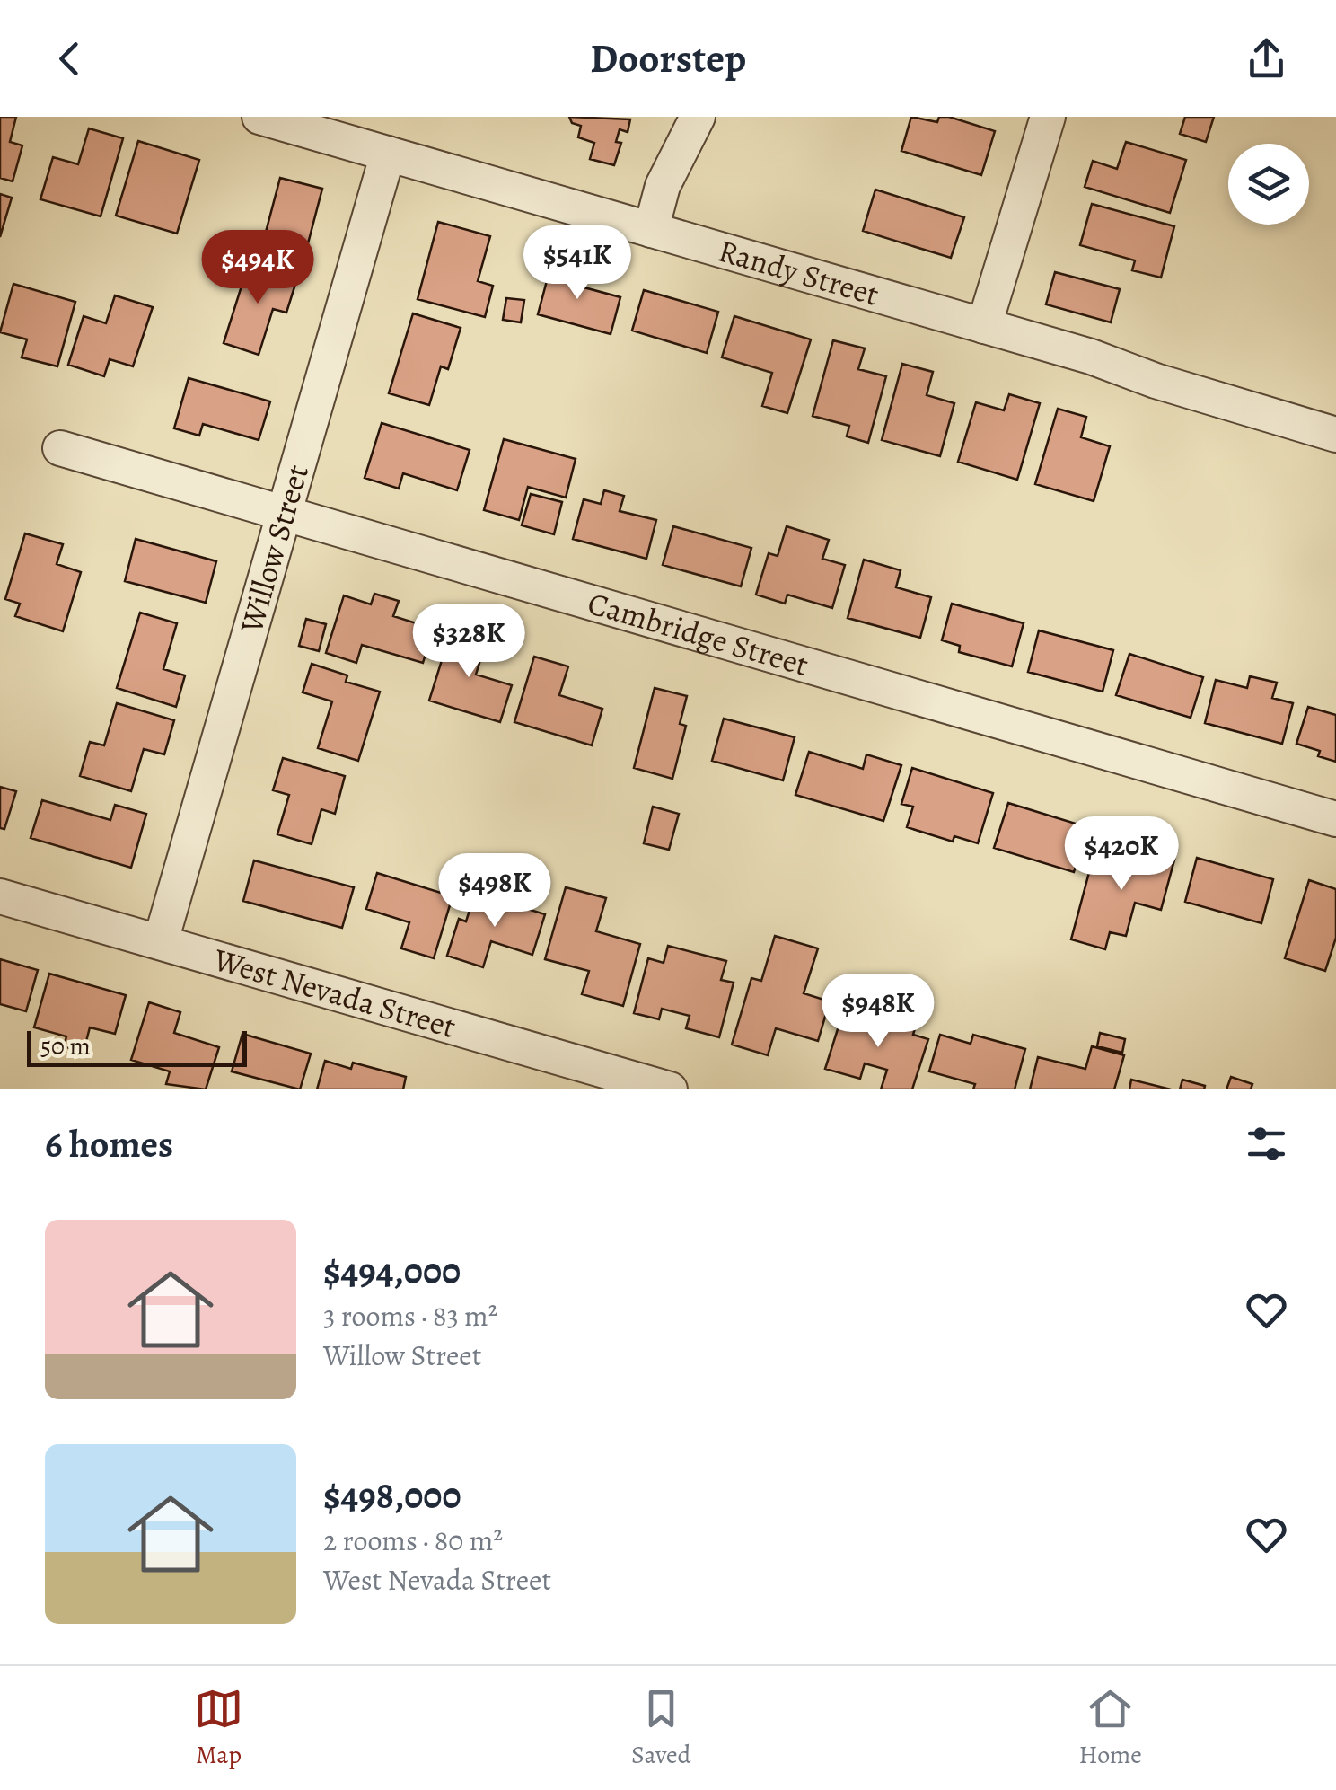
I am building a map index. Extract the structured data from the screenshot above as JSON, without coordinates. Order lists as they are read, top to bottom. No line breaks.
{"streets":{"street":["Randy Street","Willow Street","Cambridge Street","West Nevada Street"]},"crossings":[["Randy Street","Willow Street"],["Willow Street","Cambridge Street"],["Willow Street","West Nevada Street"]],"scale_bar":"50 m","page":{"header":"Doorstep","price":["$541K","$494K","$328K","$420K","$498K","$948K"],"scale":"50 m","heading":"6 homes","list":[{"name":"$494,000","note":"3 rooms · 83 m² · Willow Street"},{"name":"$498,000","note":"2 rooms · 80 m² · West Nevada Street"}],"tabs":["Map","Saved","Home"]}}
